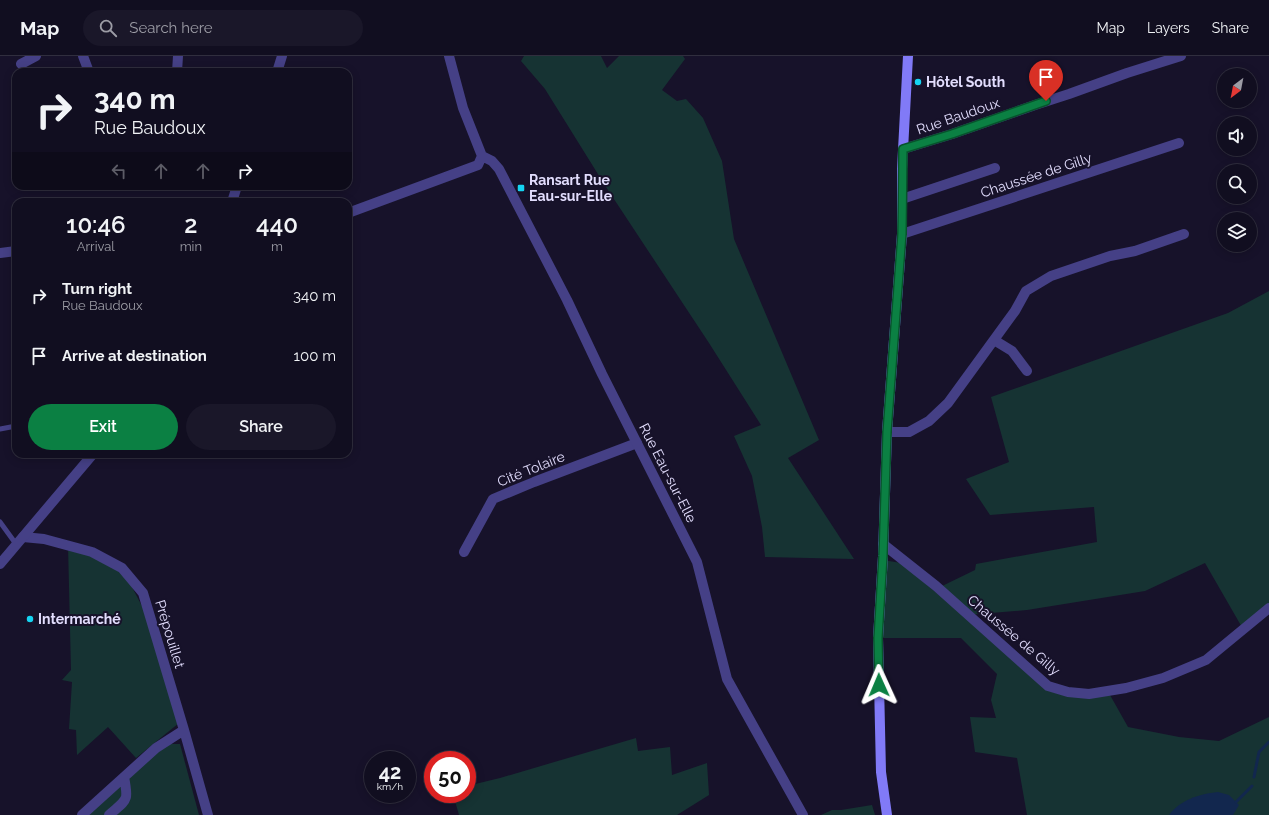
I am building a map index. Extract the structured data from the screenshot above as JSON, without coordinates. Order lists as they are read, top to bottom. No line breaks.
{"streets":{"street":["Rue Baudoux","Chaussée de Gilly","Cité Tolaire","Rue Eau-sur-Elle","Prépouillet"]},"crossings":[["Cité Tolaire","Rue Eau-sur-Elle"]],"places":{"other":["Hôtel South","Intermarché"],"transit":["Ransart Rue Eau-sur-Elle"]},"north":"bottom left","page":{"header":"Map","search":"Search here","nav":["Map","Layers","Share"],"turn":["340 m","Rue Baudoux"],"eta":["10:46","Arrival","2","min","440","m"],"list":[{"name":"Turn right","note":"Rue Baudoux","value":"340 m"},{"name":"Arrive at destination","value":"100 m"}],"buttons":["Exit","Share"],"speed":"42 km/h","limit":"50"}}
